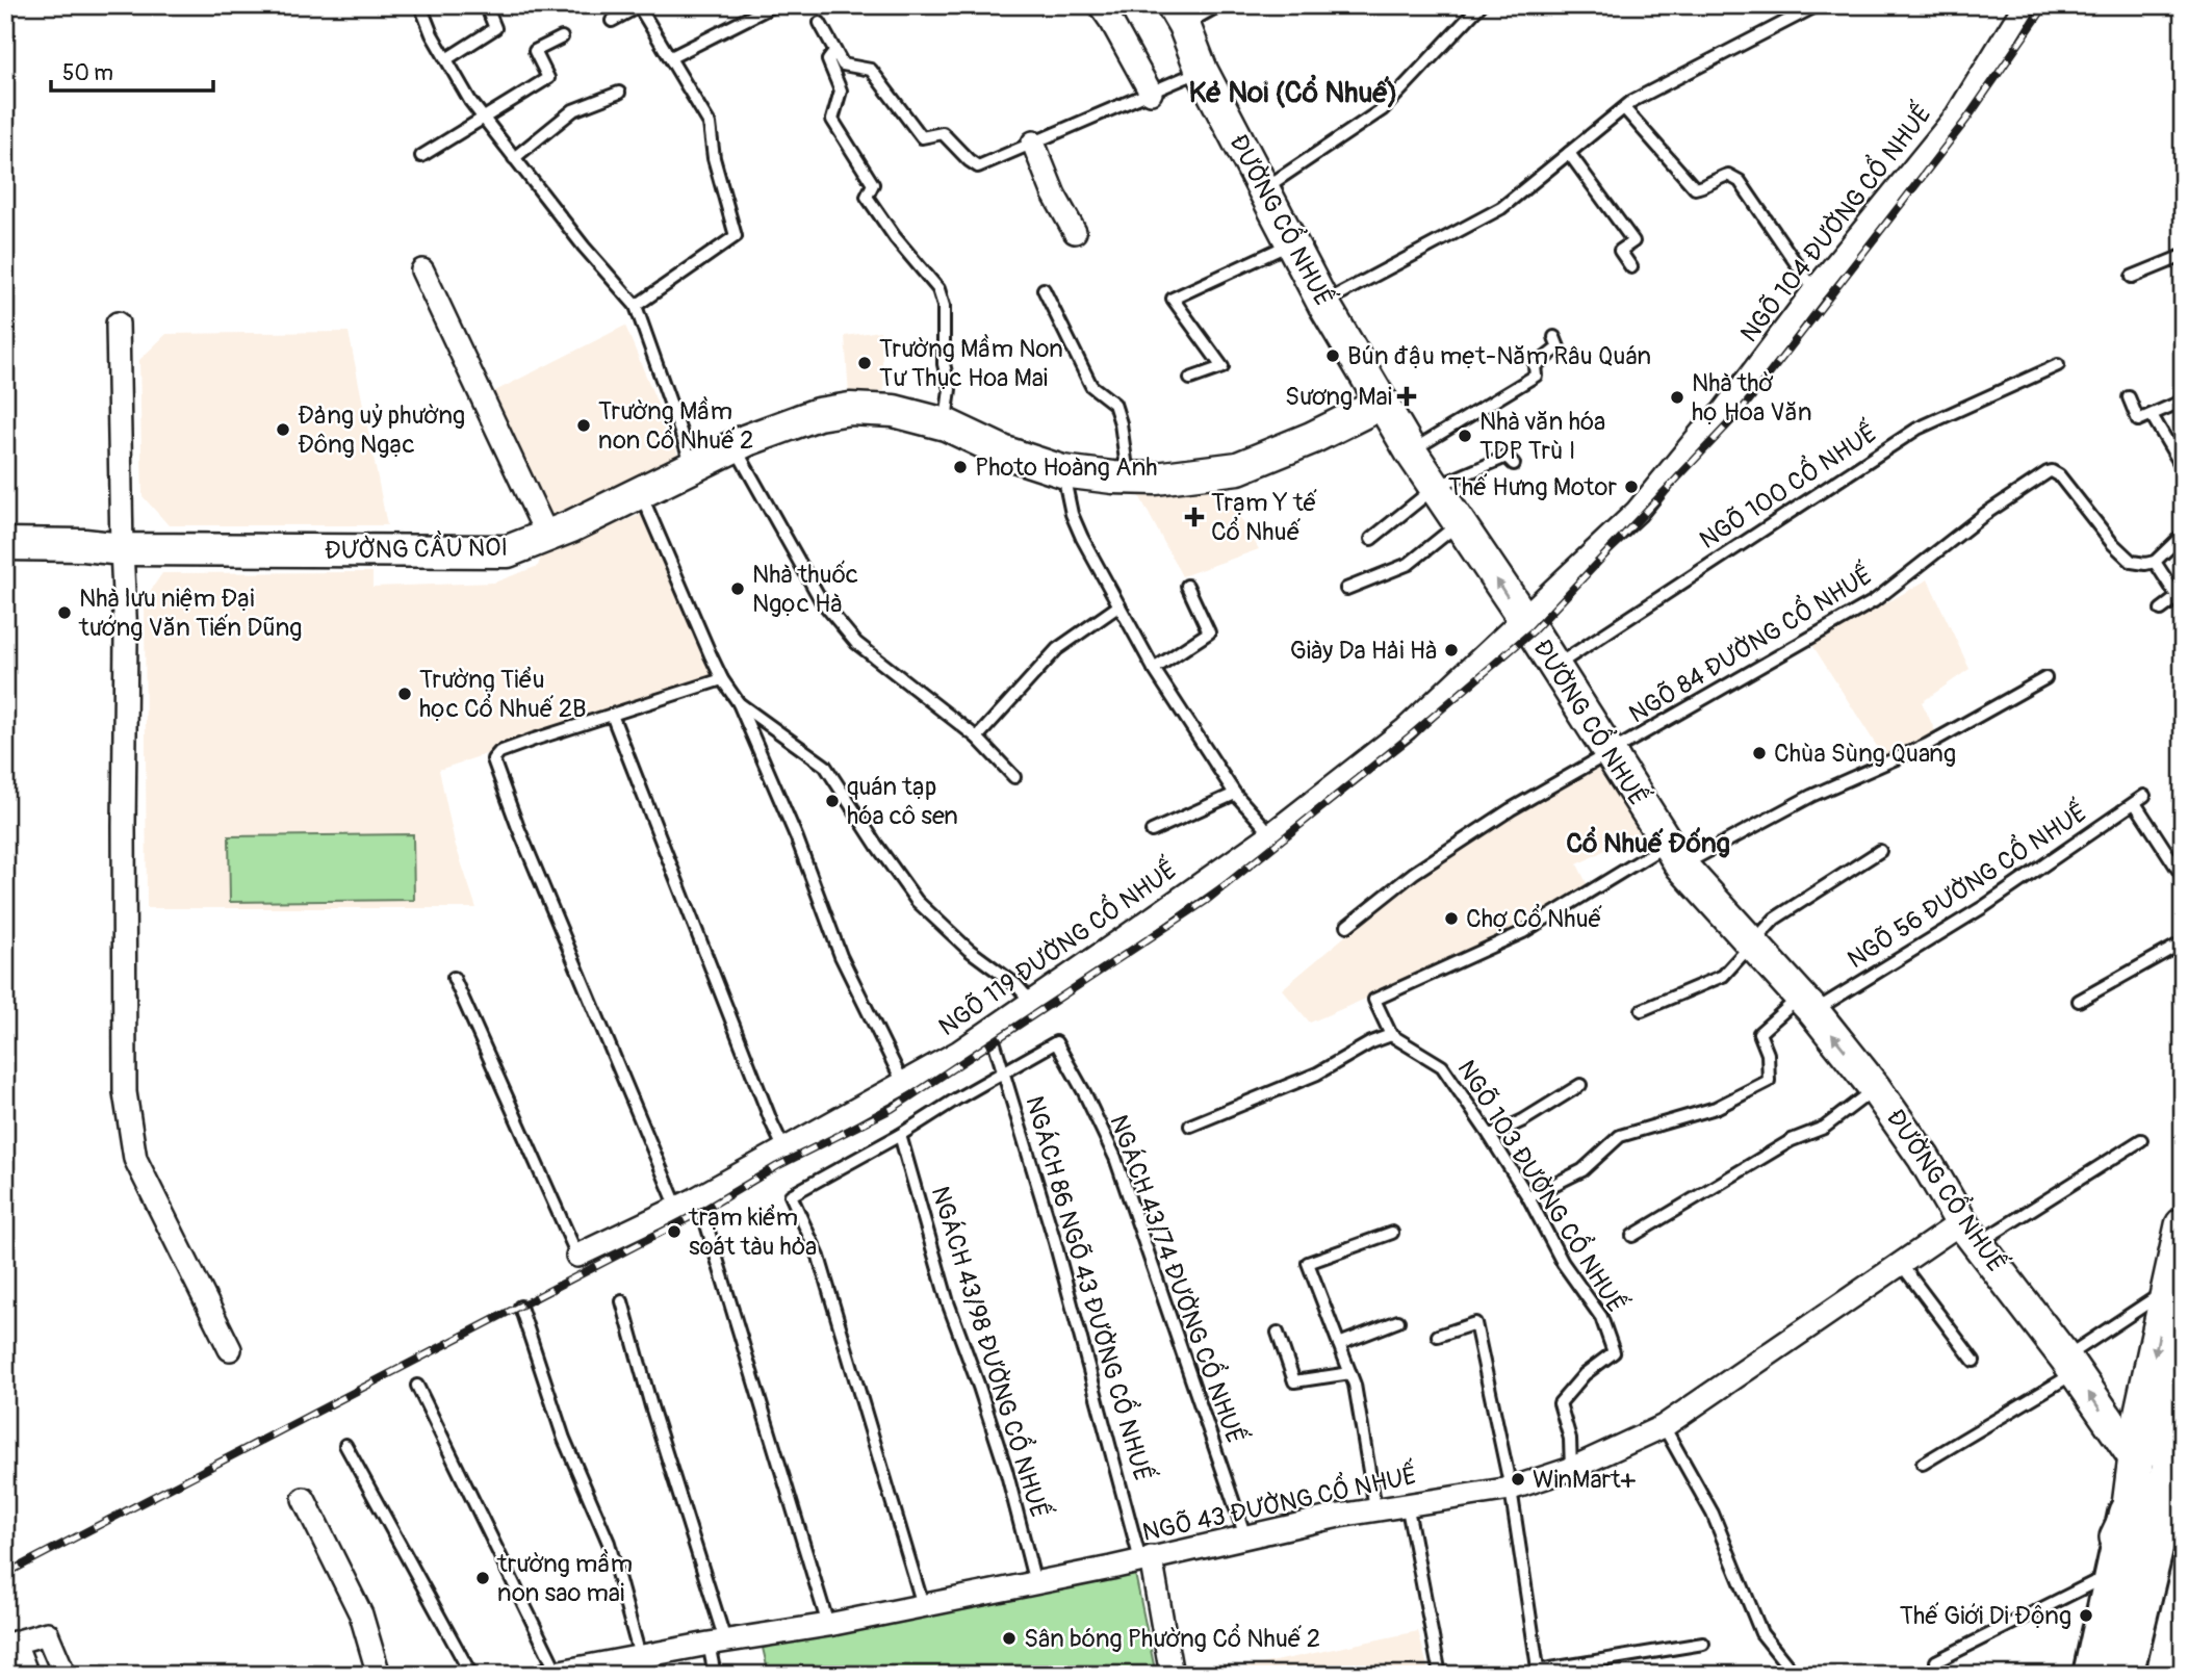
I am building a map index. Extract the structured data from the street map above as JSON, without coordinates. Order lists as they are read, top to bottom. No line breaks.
{"streets":{"main road":["ĐƯỜNG CỔ NHUẾ","ĐƯỜNG CẦU NOI"],"street":["NGÕ 104 ĐƯỜNG CỔ NHUẾ","NGÕ 119 ĐƯỜNG CỔ NHUẾ","NGÕ 43 ĐƯỜNG CỔ NHUẾ"],"lane":["NGÕ 100 CỔ NHUẾ","NGÕ 84 ĐƯỜNG CỔ NHUẾ","NGÕ 56 ĐƯỜNG CỔ NHUẾ","NGÕ 103 ĐƯỜNG CỔ NHUẾ","NGÁCH 43/74 ĐƯỜNG CỔ NHUẾ","NGÁCH 86 NGÕ 43 ĐƯỜNG CỔ NHUẾ","NGÁCH 43/98 ĐƯỜNG CỔ NHUẾ"]},"crossings":[["ĐƯỜNG CỔ NHUẾ","NGÕ 104 ĐƯỜNG CỔ NHUẾ"],["ĐƯỜNG CỔ NHUẾ","NGÕ 100 CỔ NHUẾ"],["ĐƯỜNG CỔ NHUẾ","ĐƯỜNG CẦU NOI"],["ĐƯỜNG CỔ NHUẾ","NGÕ 84 ĐƯỜNG CỔ NHUẾ"],["ĐƯỜNG CỔ NHUẾ","NGÕ 56 ĐƯỜNG CỔ NHUẾ"],["ĐƯỜNG CỔ NHUẾ","NGÕ 119 ĐƯỜNG CỔ NHUẾ"],["ĐƯỜNG CỔ NHUẾ","NGÕ 43 ĐƯỜNG CỔ NHUẾ"],["NGÕ 104 ĐƯỜNG CỔ NHUẾ","NGÕ 119 ĐƯỜNG CỔ NHUẾ"],["NGÕ 56 ĐƯỜNG CỔ NHUẾ","NGÕ 103 ĐƯỜNG CỔ NHUẾ"],["NGÕ 119 ĐƯỜNG CỔ NHUẾ","NGÁCH 86 NGÕ 43 ĐƯỜNG CỔ NHUẾ"],["NGÕ 103 ĐƯỜNG CỔ NHUẾ","NGÕ 43 ĐƯỜNG CỔ NHUẾ"],["NGÁCH 43/74 ĐƯỜNG CỔ NHUẾ","NGÁCH 86 NGÕ 43 ĐƯỜNG CỔ NHUẾ"],["NGÁCH 43/74 ĐƯỜNG CỔ NHUẾ","NGÕ 43 ĐƯỜNG CỔ NHUẾ"],["NGÁCH 86 NGÕ 43 ĐƯỜNG CỔ NHUẾ","NGÕ 43 ĐƯỜNG CỔ NHUẾ"],["NGÁCH 43/98 ĐƯỜNG CỔ NHUẾ","NGÕ 43 ĐƯỜNG CỔ NHUẾ"]],"districts":["Kẻ Noi (Cổ Nhuế)","Cổ Nhuế Đống"],"places":{"other":["Bún đậu mẹt-Năm Râu Quán","Trường Mầm Non Tư Thục Hoa Mai","Nhà thờ họ Hoa Văn","Trường Mầm non Cổ Nhuế 2","Đảng uỷ phường Đông Ngạc","Nhà văn hóa TDP Trù I","Photo Hoàng Anh","Thế Hưng Motor","Nhà thuốc Ngọc Hà","Nhà lưu niệm Đại tướng Văn Tiến Dũng","Giày Da Hải Hà","Trường Tiểu học Cổ Nhuế 2B","Chùa Sùng Quang","quán tạp hóa cô sen","Chợ Cổ Nhuế","trạm kiểm soát tàu hỏa","WinMart+","trường mầm non sao mai","Thế Giới Di Động","Sân bóng Phường Cổ Nhuế 2"],"health":["Sương Mai","Trạm Y tế Cổ Nhuế"]},"scale_bar":"50 m"}
